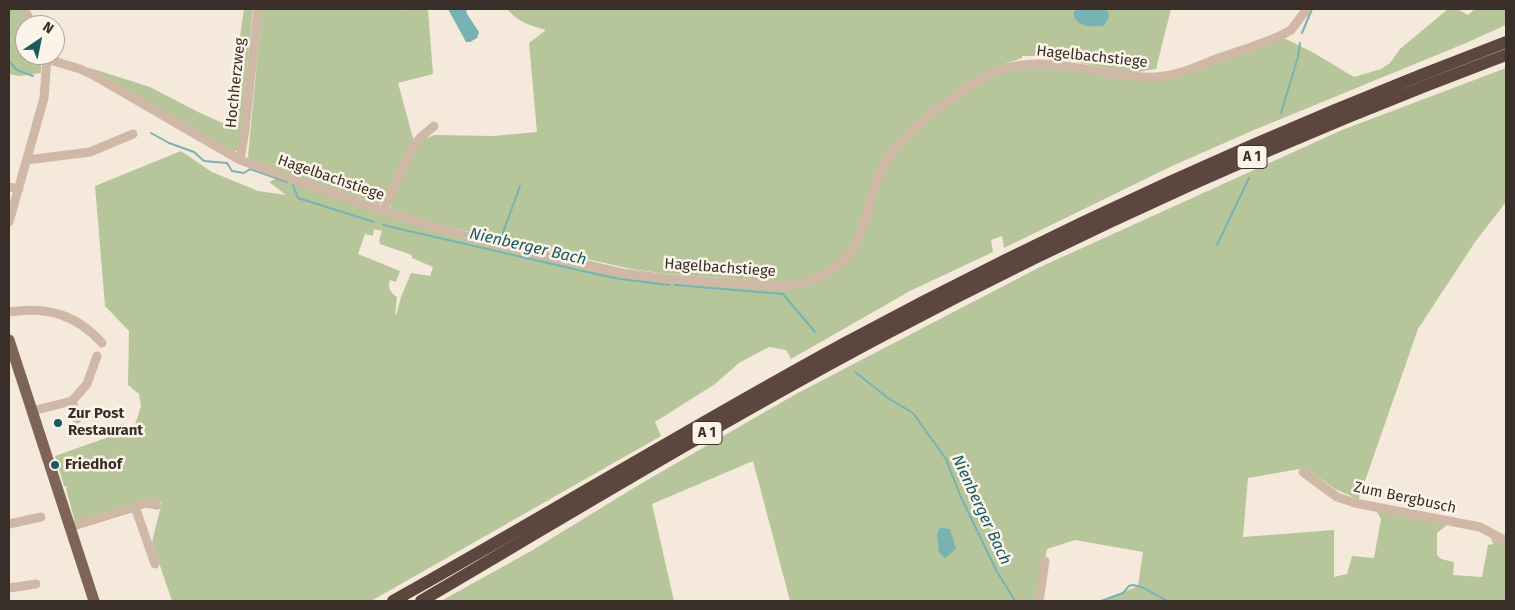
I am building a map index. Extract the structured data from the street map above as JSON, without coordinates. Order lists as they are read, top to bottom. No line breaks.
{"streets":{"highway":["A 1"],"street":["Hagelbachstiege","Hochherzweg","Zum Bergbusch"]},"crossings":[["Hagelbachstiege","Hochherzweg"]],"water":["Nienberger Bach"],"places":["Zur Post Restaurant","Friedhof"],"north":"top right"}
